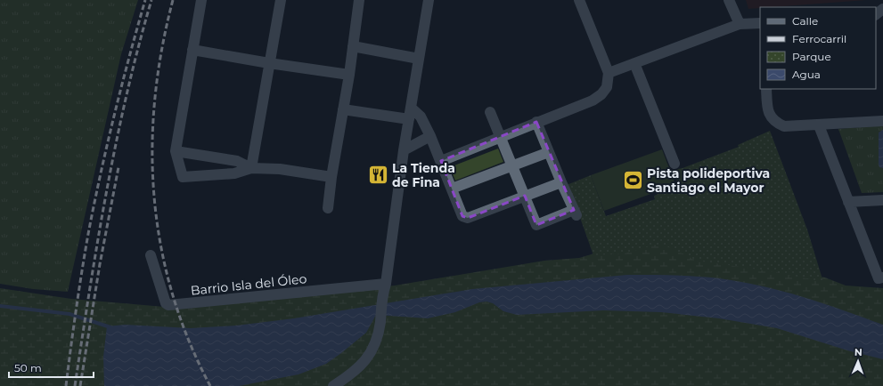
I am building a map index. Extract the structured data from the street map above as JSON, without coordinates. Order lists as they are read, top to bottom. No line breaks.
{"streets":{"street":["Barrio Isla del Óleo"]},"places":{"restaurant":["La Tienda de Fina"],"sports":["Pista polideportiva Santiago el Mayor"]},"legend":["Calle","Ferrocarril","Parque","Agua"],"scale_bar":"50 m","north":"top"}
